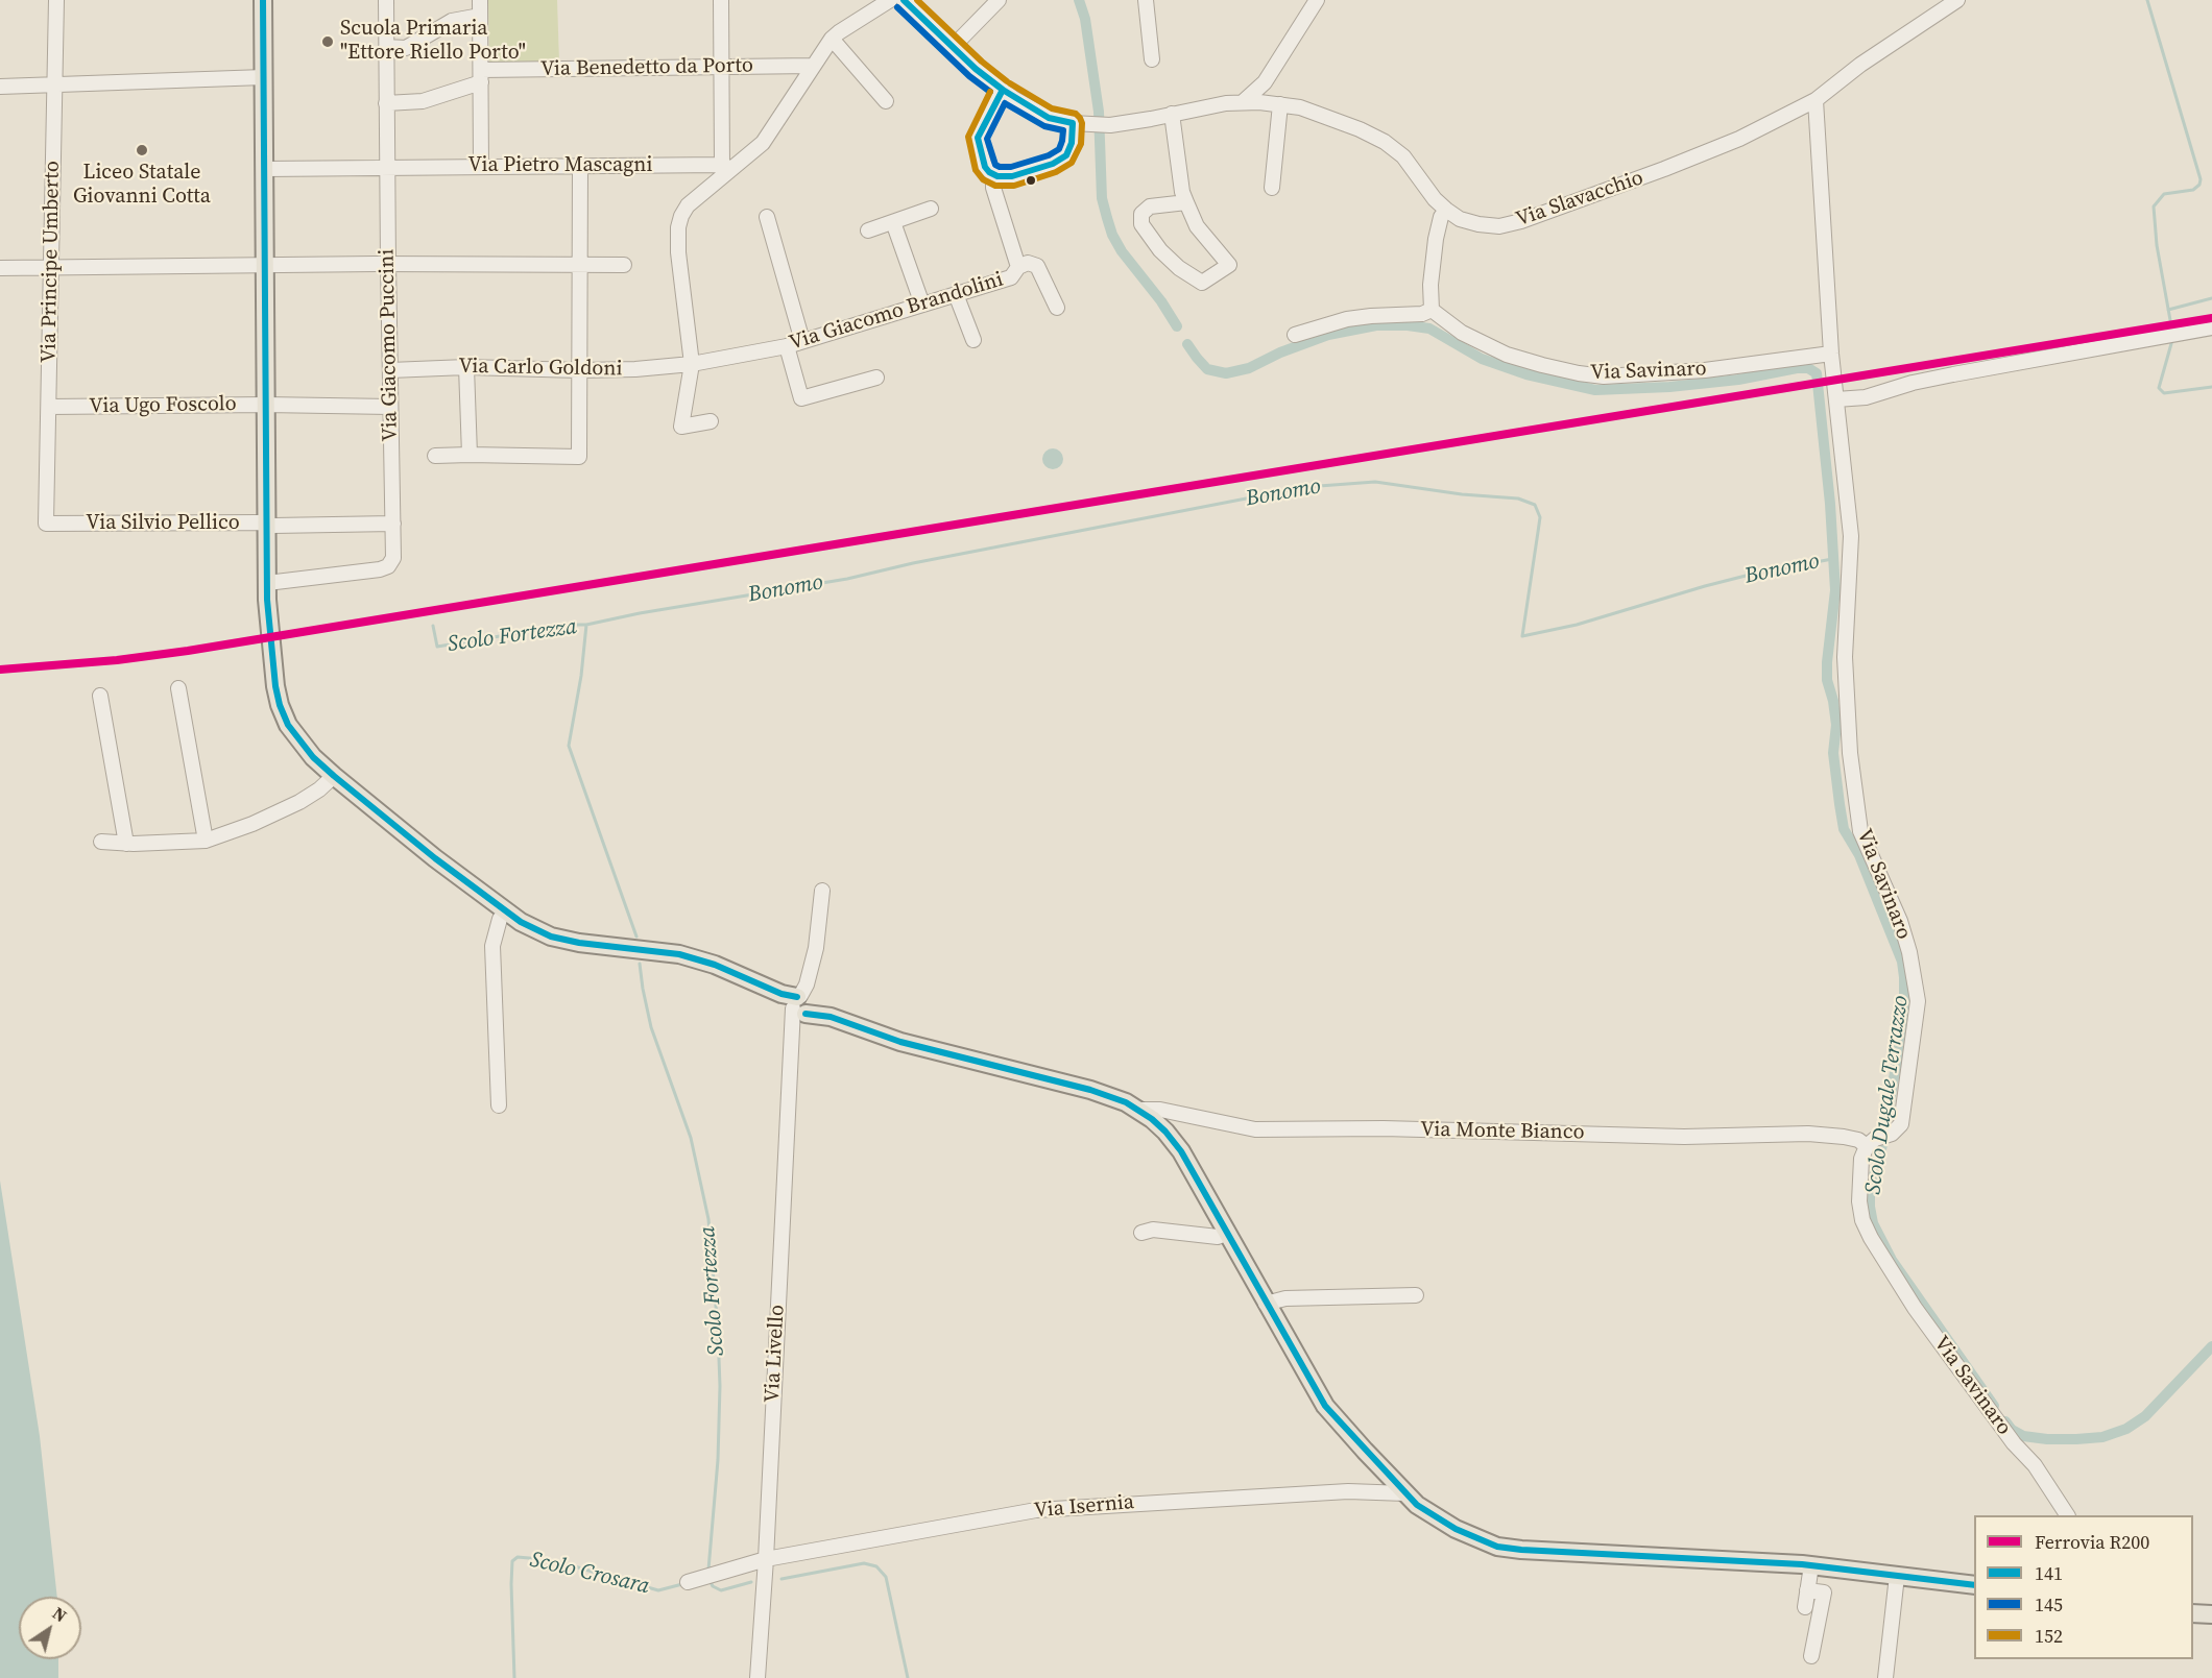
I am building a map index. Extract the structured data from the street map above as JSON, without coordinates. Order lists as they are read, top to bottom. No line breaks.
{"streets":{"street":["Via Benedetto da Porto","Via Pietro Mascagni","Via Slavacchio","Via Principe Umberto","Via Giacomo Brandolini","Via Giacomo Puccini","Via Carlo Goldoni","Via Savinaro","Via Ugo Foscolo","Via Silvio Pellico","Via Monte Bianco","Via Livello","Via Isernia"]},"crossings":[["Via Benedetto da Porto","Via Giacomo Puccini"],["Via Pietro Mascagni","Via Giacomo Puccini"],["Via Slavacchio","Via Giacomo Brandolini"],["Via Slavacchio","Via Savinaro"],["Via Principe Umberto","Via Ugo Foscolo"],["Via Principe Umberto","Via Silvio Pellico"],["Via Giacomo Brandolini","Via Carlo Goldoni"],["Via Giacomo Puccini","Via Carlo Goldoni"],["Via Giacomo Puccini","Via Ugo Foscolo"],["Via Giacomo Puccini","Via Silvio Pellico"],["Via Savinaro","Via Monte Bianco"],["Via Livello","Via Isernia"]],"water":["Bonomo","Scolo Fortezza","Scolo Dugale Terrazzo","Scolo Crosara"],"places":["Scuola Primaria \"Ettore Riello Porto\"","Liceo Statale Giovanni Cotta"],"lines":["transit line 141","transit line 152","transit line 145","rail line R200"],"legend":["Ferrovia R200","141","145","152"],"north":"top right"}
